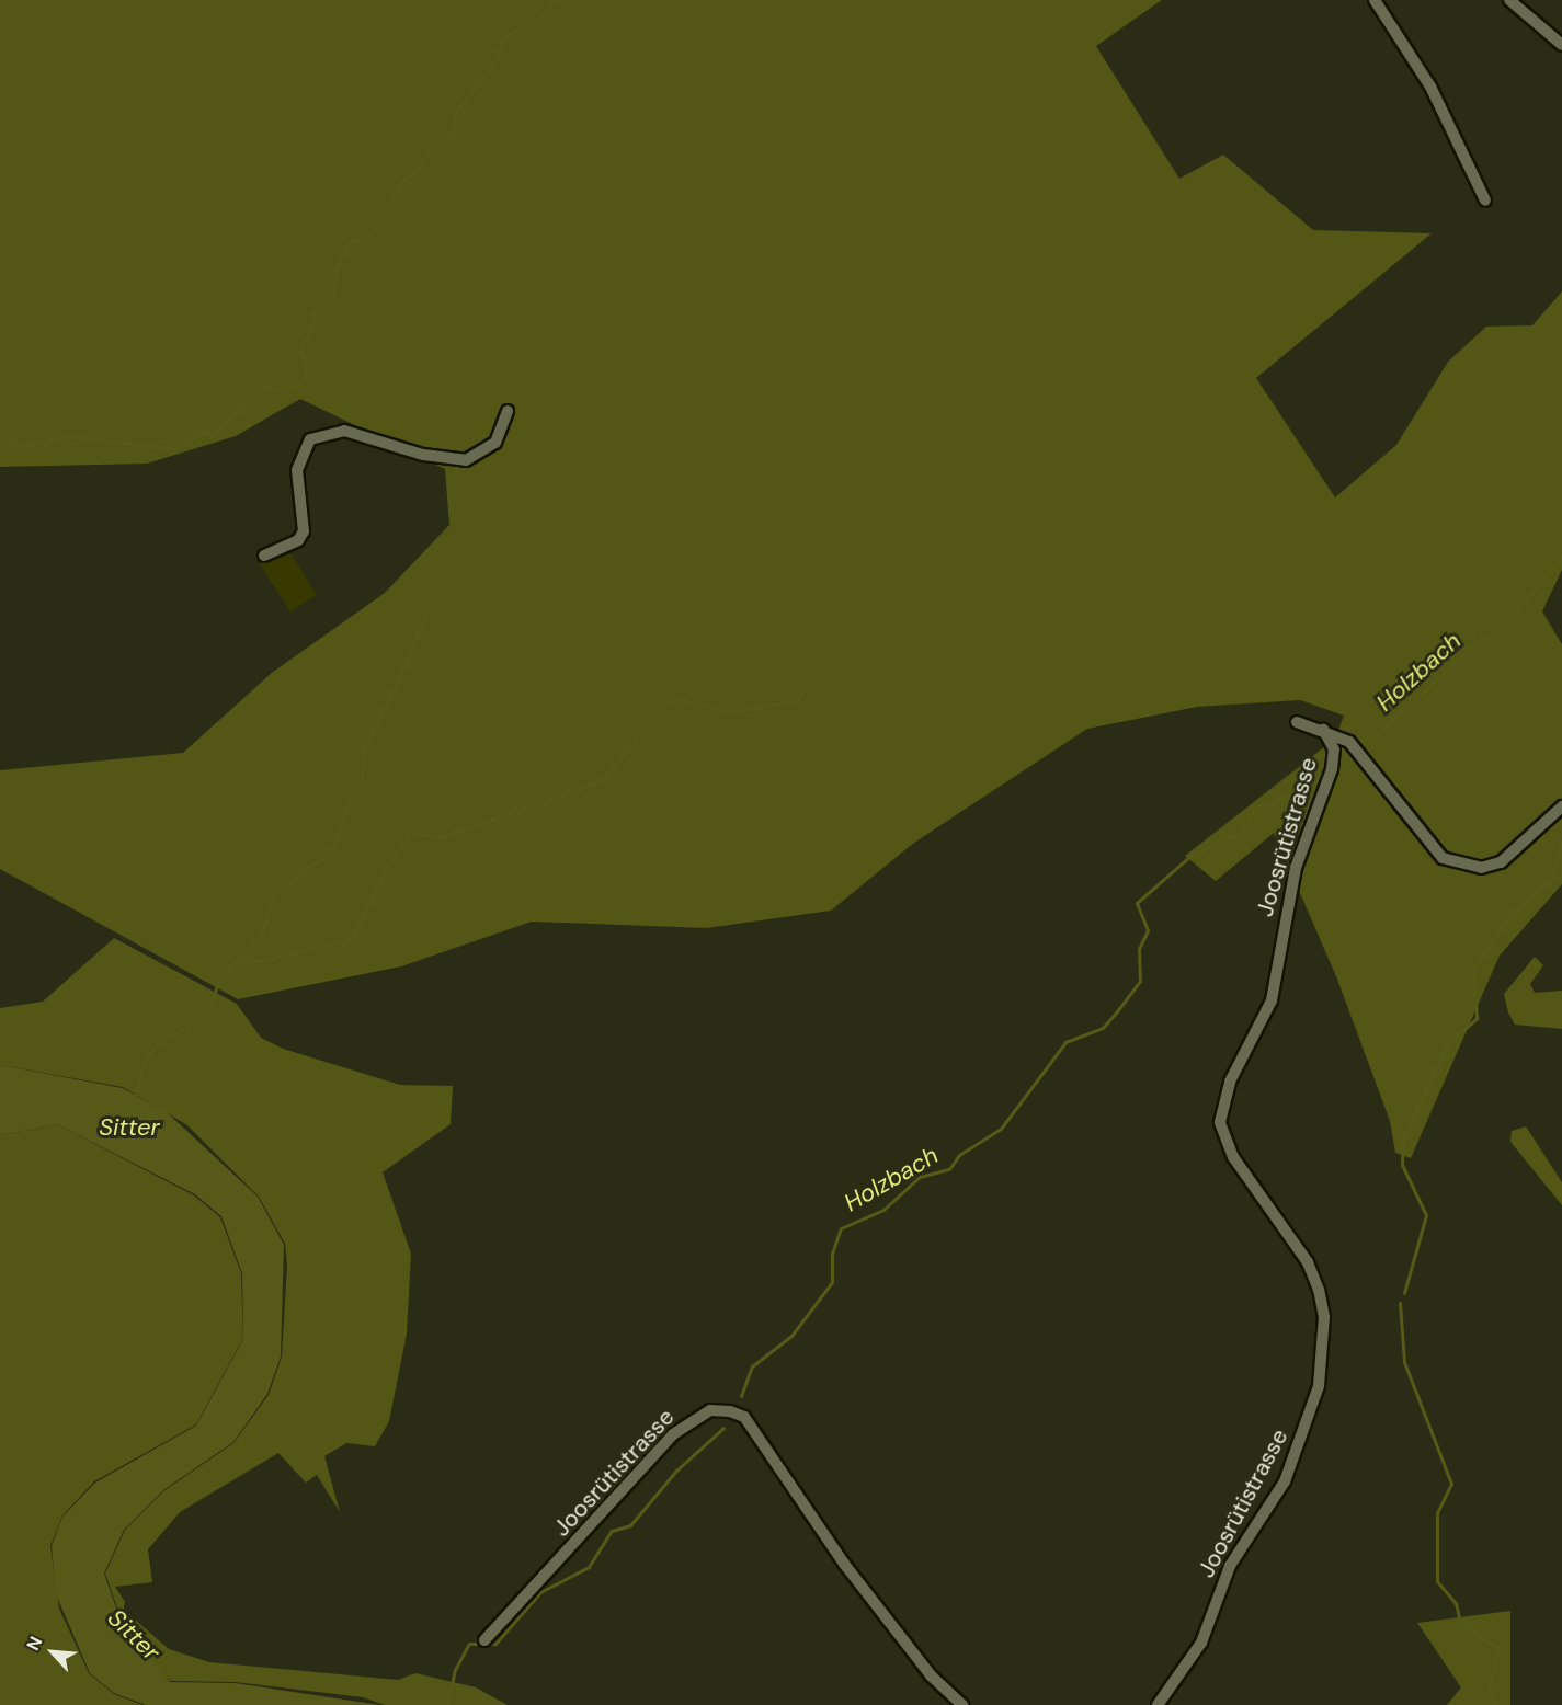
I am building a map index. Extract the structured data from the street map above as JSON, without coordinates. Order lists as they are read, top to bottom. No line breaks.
{"streets":{"street":["Joosrütistrasse"]},"water":["Holzbach","Sitter"],"north":"top left"}
